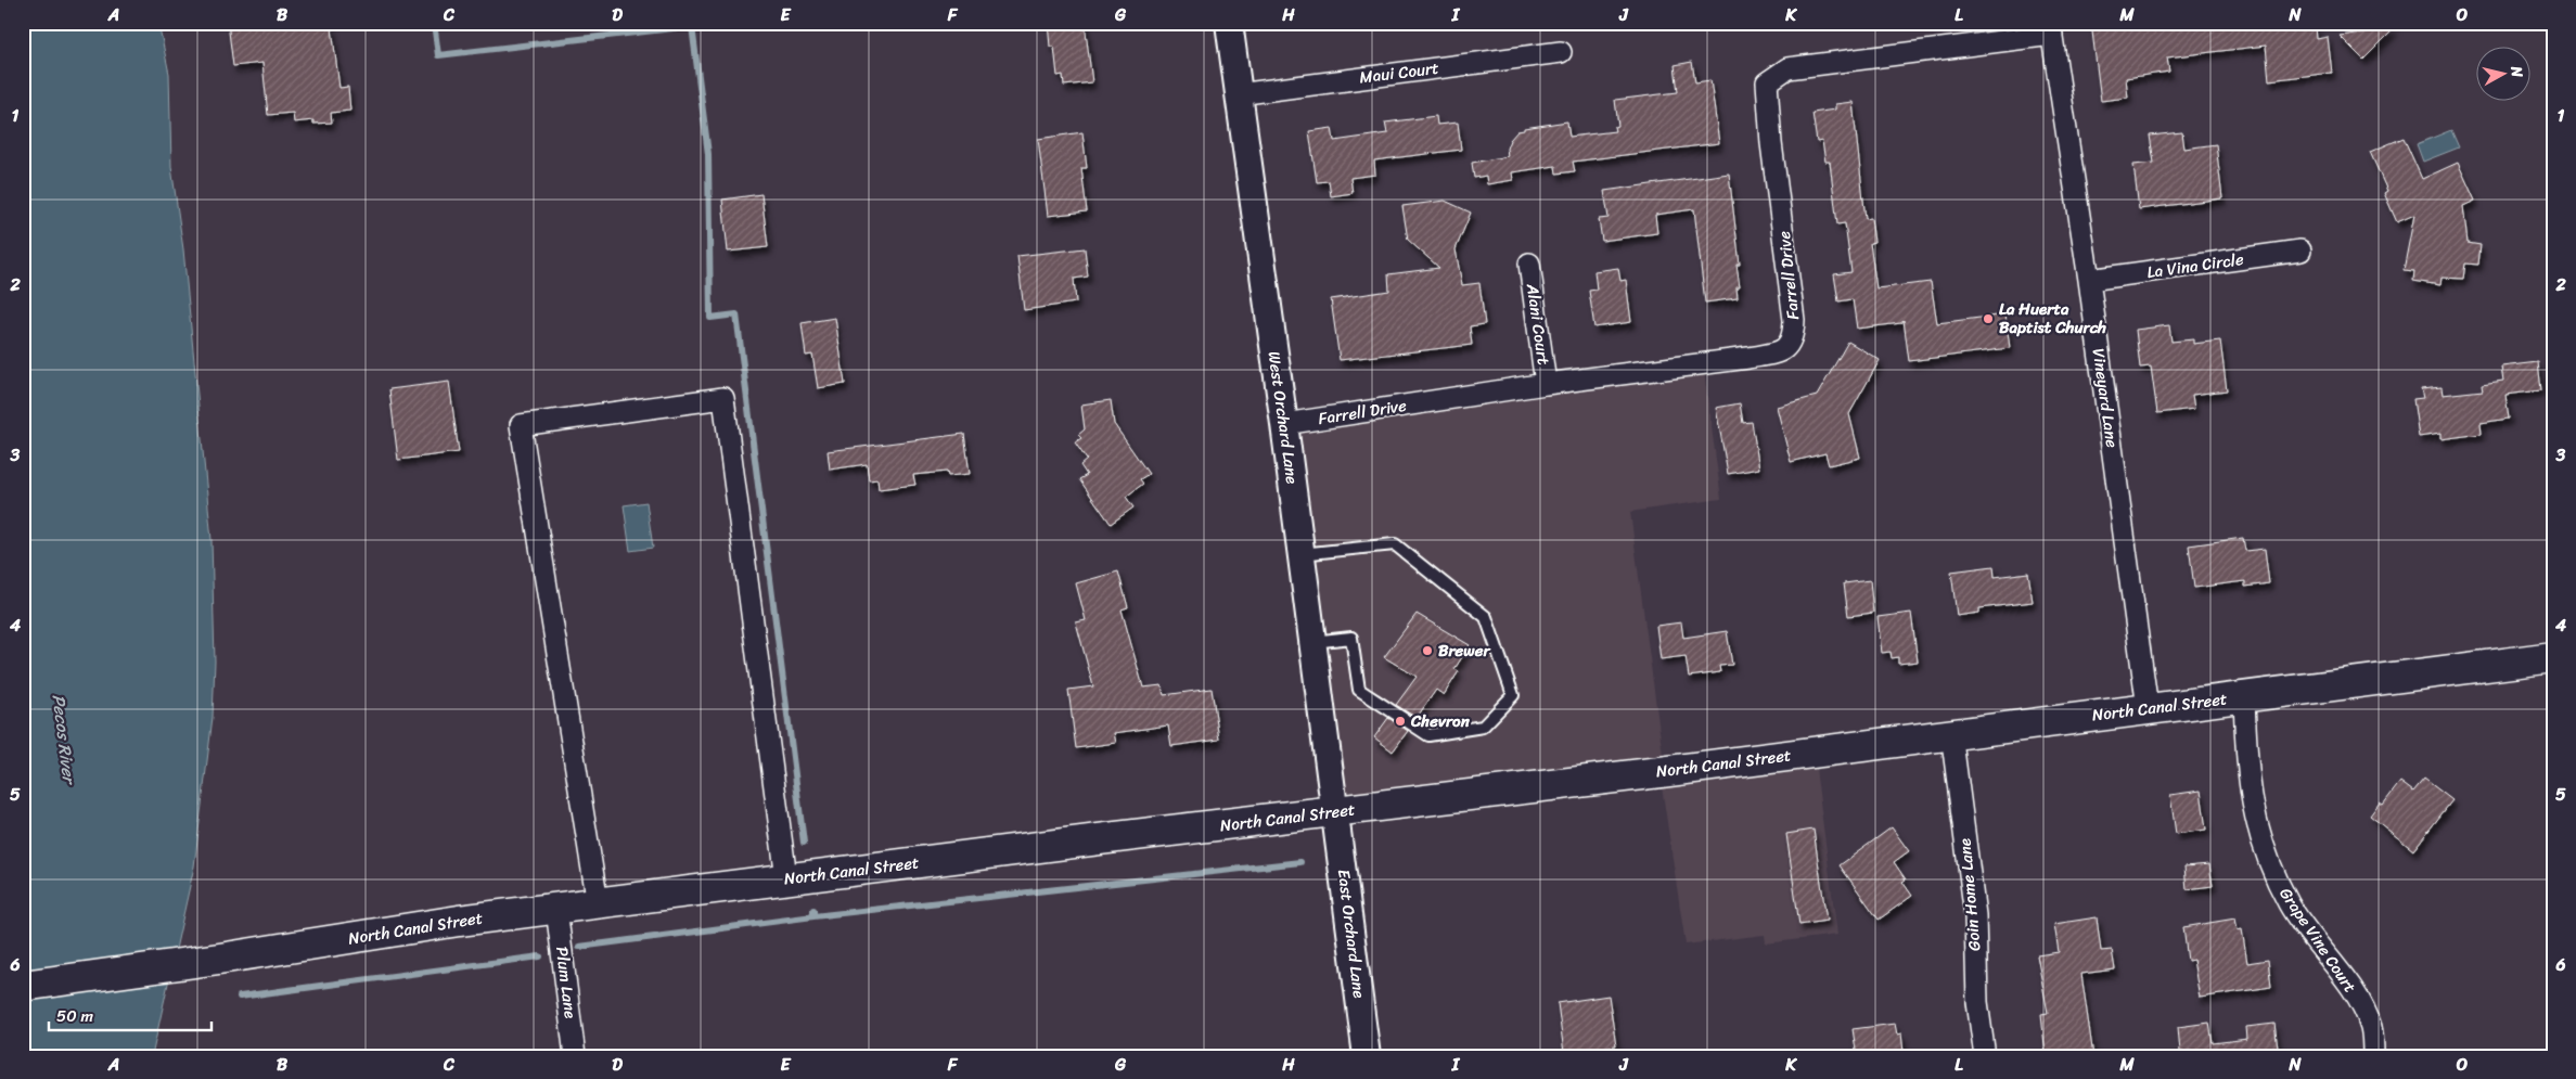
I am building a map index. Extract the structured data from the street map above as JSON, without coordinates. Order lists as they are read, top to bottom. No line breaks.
{"streets":{"main road":["North Canal Street"],"street":["Maui Court","La Vina Circle","Farrell Drive","Alani Court","Vineyard Lane","West Orchard Lane","Goin Home Lane","East Orchard Lane","Grape Vine Court","Plum Lane"]},"crossings":[["Maui Court","West Orchard Lane"],["La Vina Circle","Vineyard Lane"],["Farrell Drive","Alani Court"],["Farrell Drive","Vineyard Lane"],["Farrell Drive","West Orchard Lane"],["Vineyard Lane","North Canal Street"],["West Orchard Lane","North Canal Street"],["West Orchard Lane","East Orchard Lane"],["North Canal Street","Goin Home Lane"],["North Canal Street","East Orchard Lane"],["North Canal Street","Grape Vine Court"],["North Canal Street","Plum Lane"]],"water":["Pecos River"],"places":["La Huerta Baptist Church","Brewer","Chevron"],"scale_bar":"50 m","north":"right","grid":{"columns":["A","B","C","D","E","F","G","H","I","J","K","L","M","N","O"],"rows":["1","2","3","4","5","6"]}}
